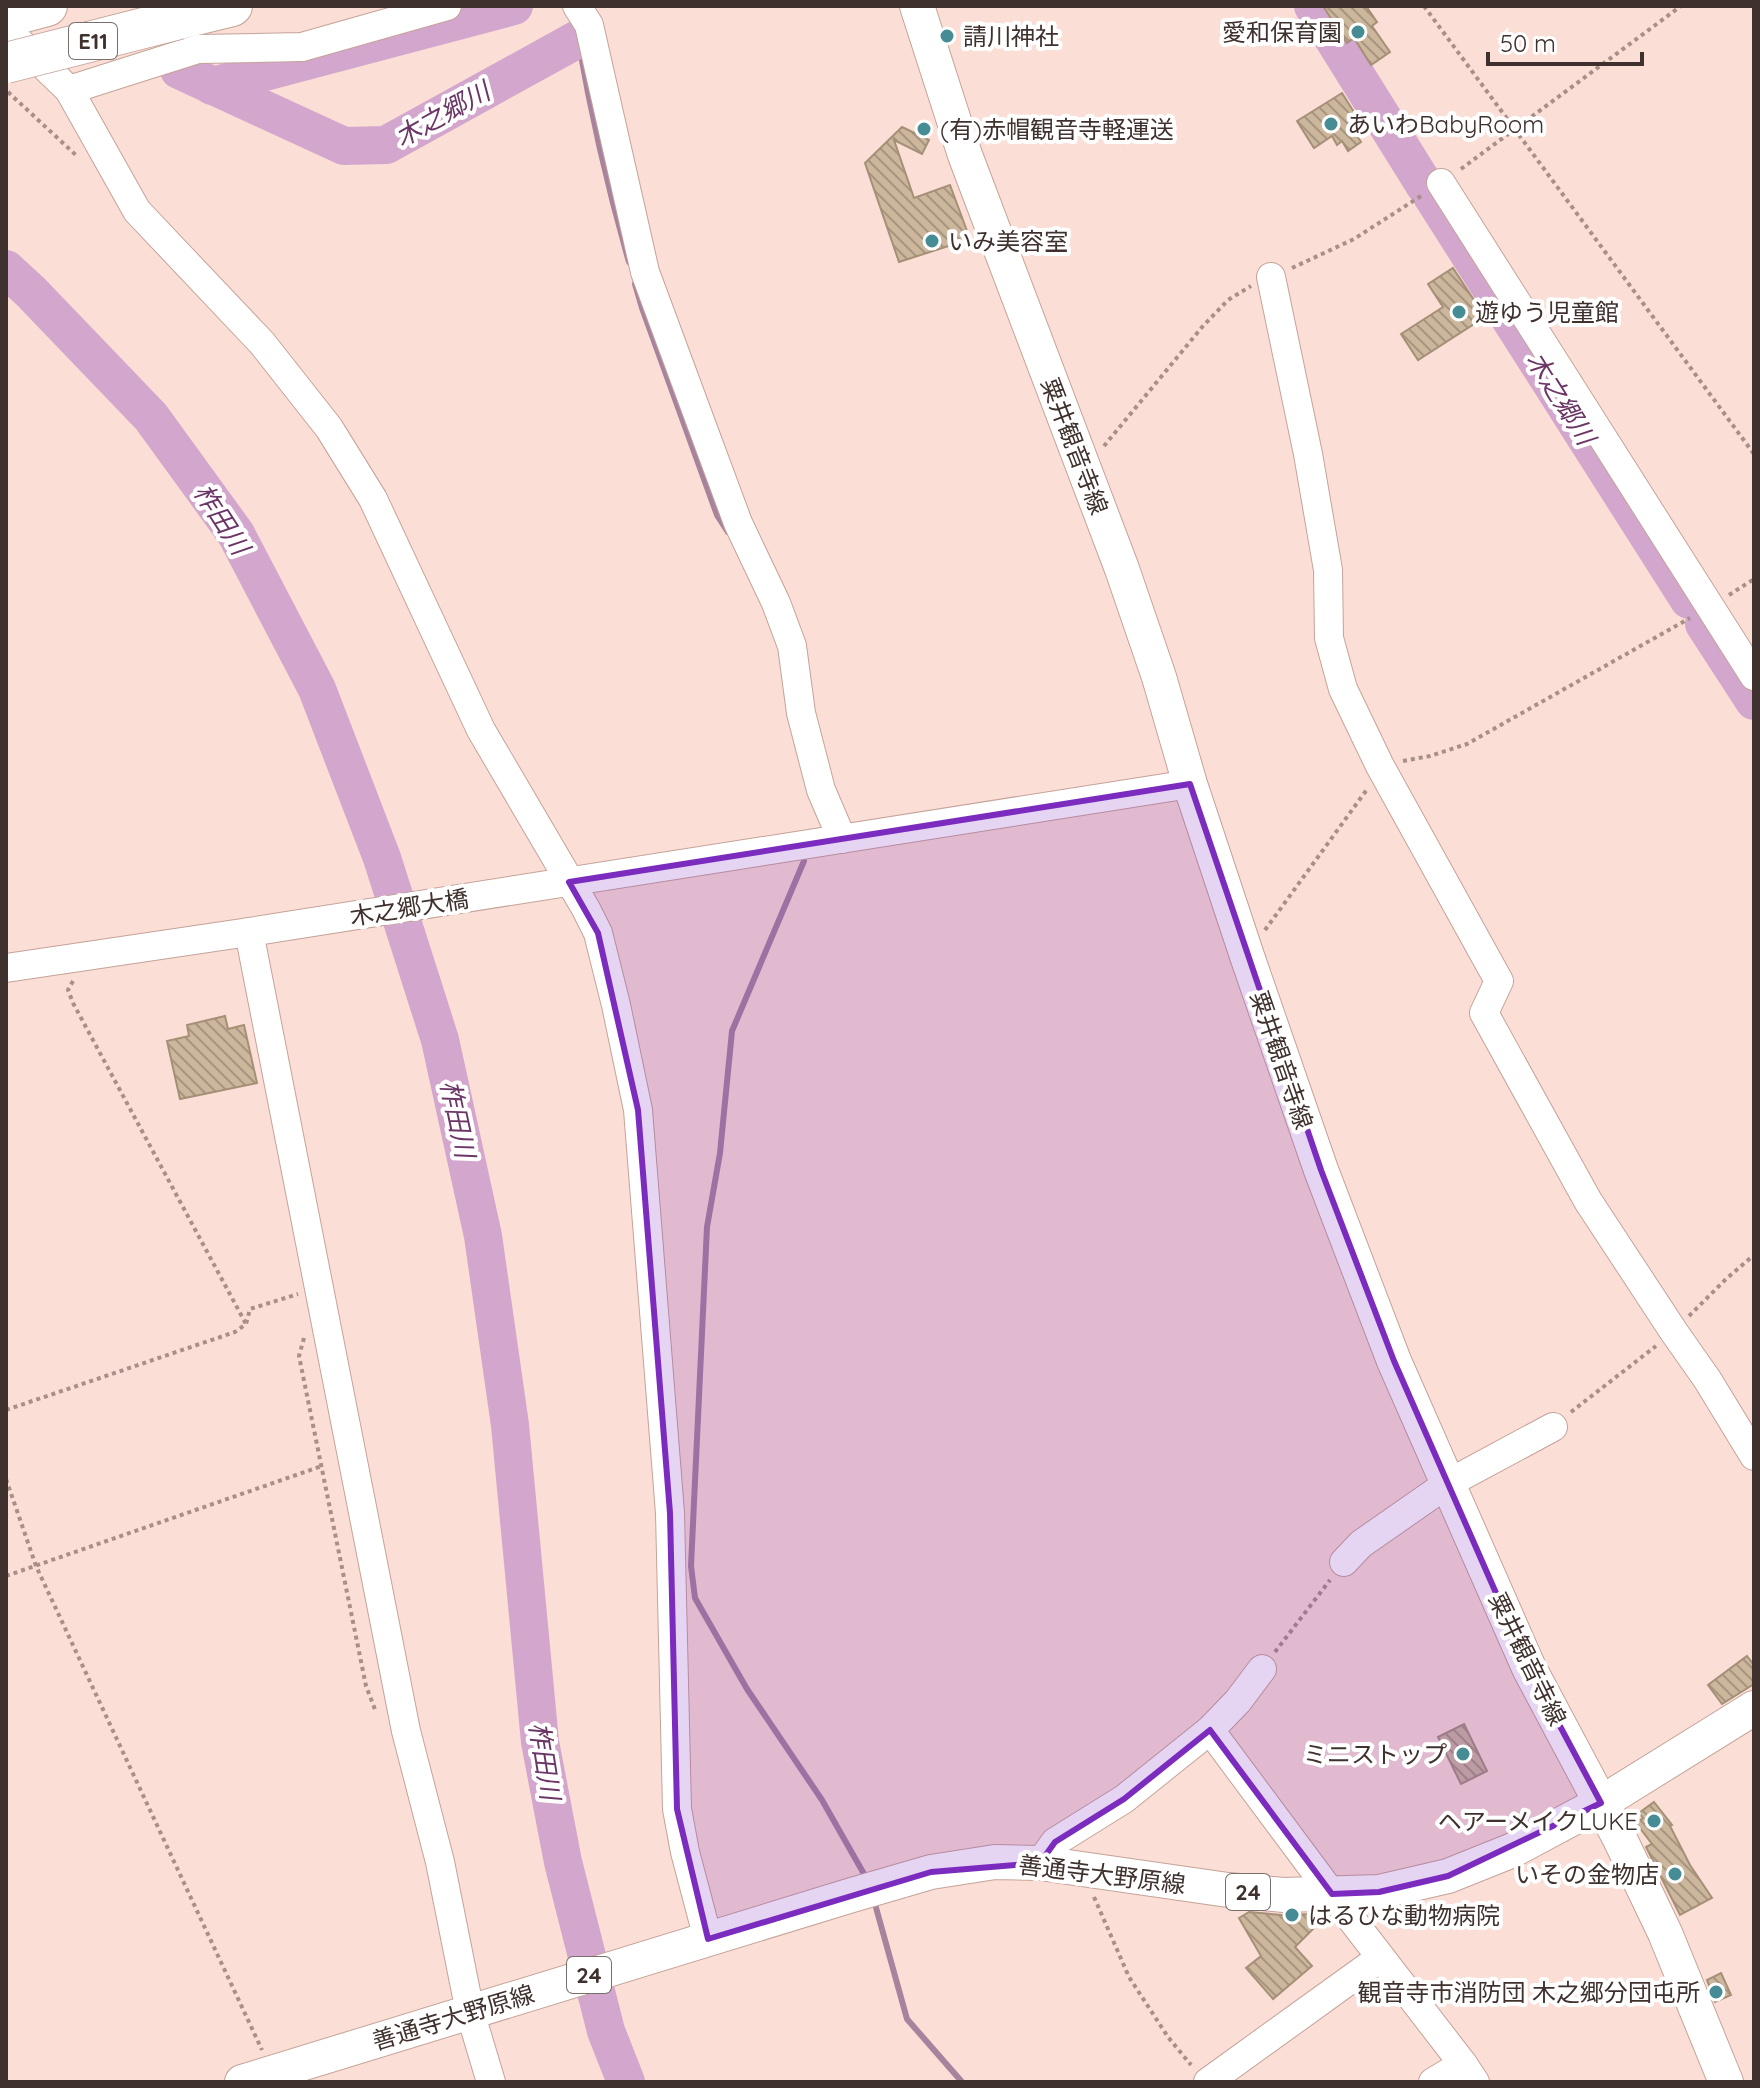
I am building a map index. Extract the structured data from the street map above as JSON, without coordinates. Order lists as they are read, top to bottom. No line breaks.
{"streets":{"highway":["E11"],"main road":["粟井観音寺線","善通寺大野原線","24"],"street":["木之郷大橋"]},"crossings":[["粟井観音寺線","木之郷大橋"],["粟井観音寺線","善通寺大野原線"]],"water":["木之郷川","柞田川"],"places":["愛和保育園","請川神社","あいわBabyRoom","(有)赤帽観音寺軽運送","いみ美容室","遊ゆう児童館","ミニストップ","ヘアーメイクLUKE","いその金物店","はるひな動物病院","観音寺市消防団 木之郷分団屯所"],"scale_bar":"50 m"}
